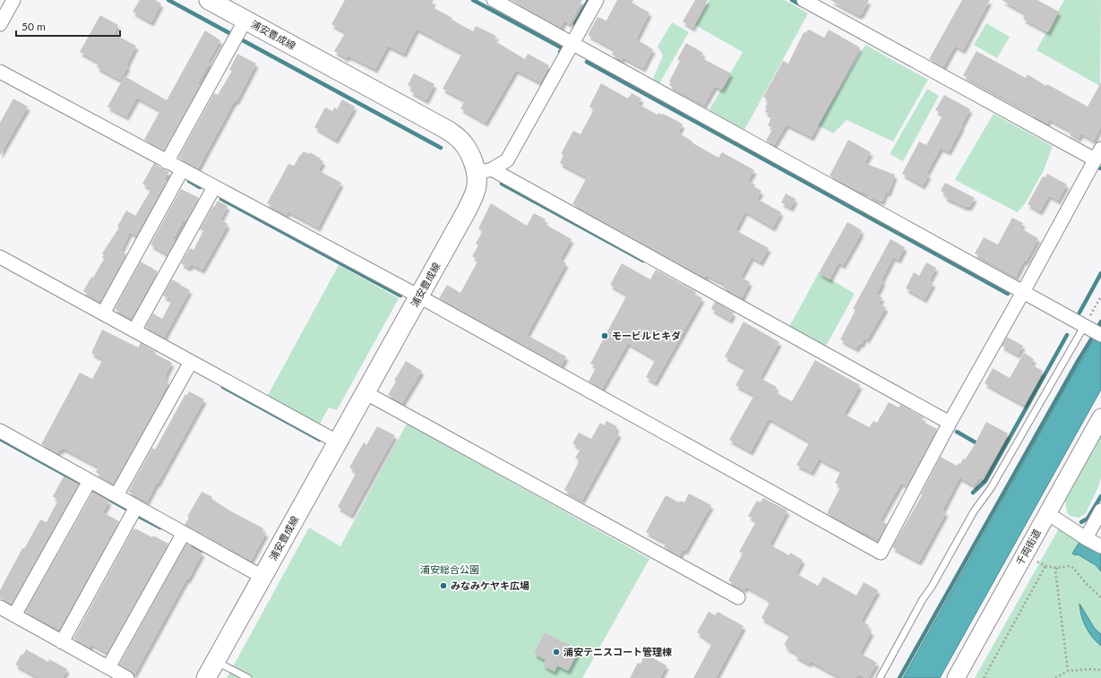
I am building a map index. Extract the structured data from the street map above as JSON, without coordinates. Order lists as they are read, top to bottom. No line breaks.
{"streets":{"main road":["浦安豊成線"],"street":["千両街道"]},"parks":["浦安総合公園"],"places":["モービルヒキダ","みなみケヤキ広場","浦安テニスコート管理棟"],"scale_bar":"50 m"}
